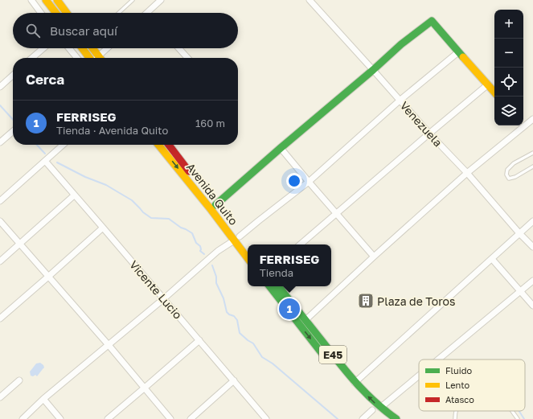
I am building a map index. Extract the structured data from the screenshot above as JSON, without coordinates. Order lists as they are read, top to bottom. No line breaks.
{"streets":{"main road":["Avenida Quito","E45"],"street":["Venezuela","Vicente Lucio"]},"places":{"building":["Plaza de Toros"]},"legend":["Fluido","Lento","Atasco"],"page":{"map_buttons":["+","−"],"search":"Buscar aquí","heading":"Cerca","list":[{"mark":"1","name":"FERRISEG","note":"Tienda · Avenida Quito","value":"160 m"}],"popup":["FERRISEG","Tienda"],"pins":"1"}}
